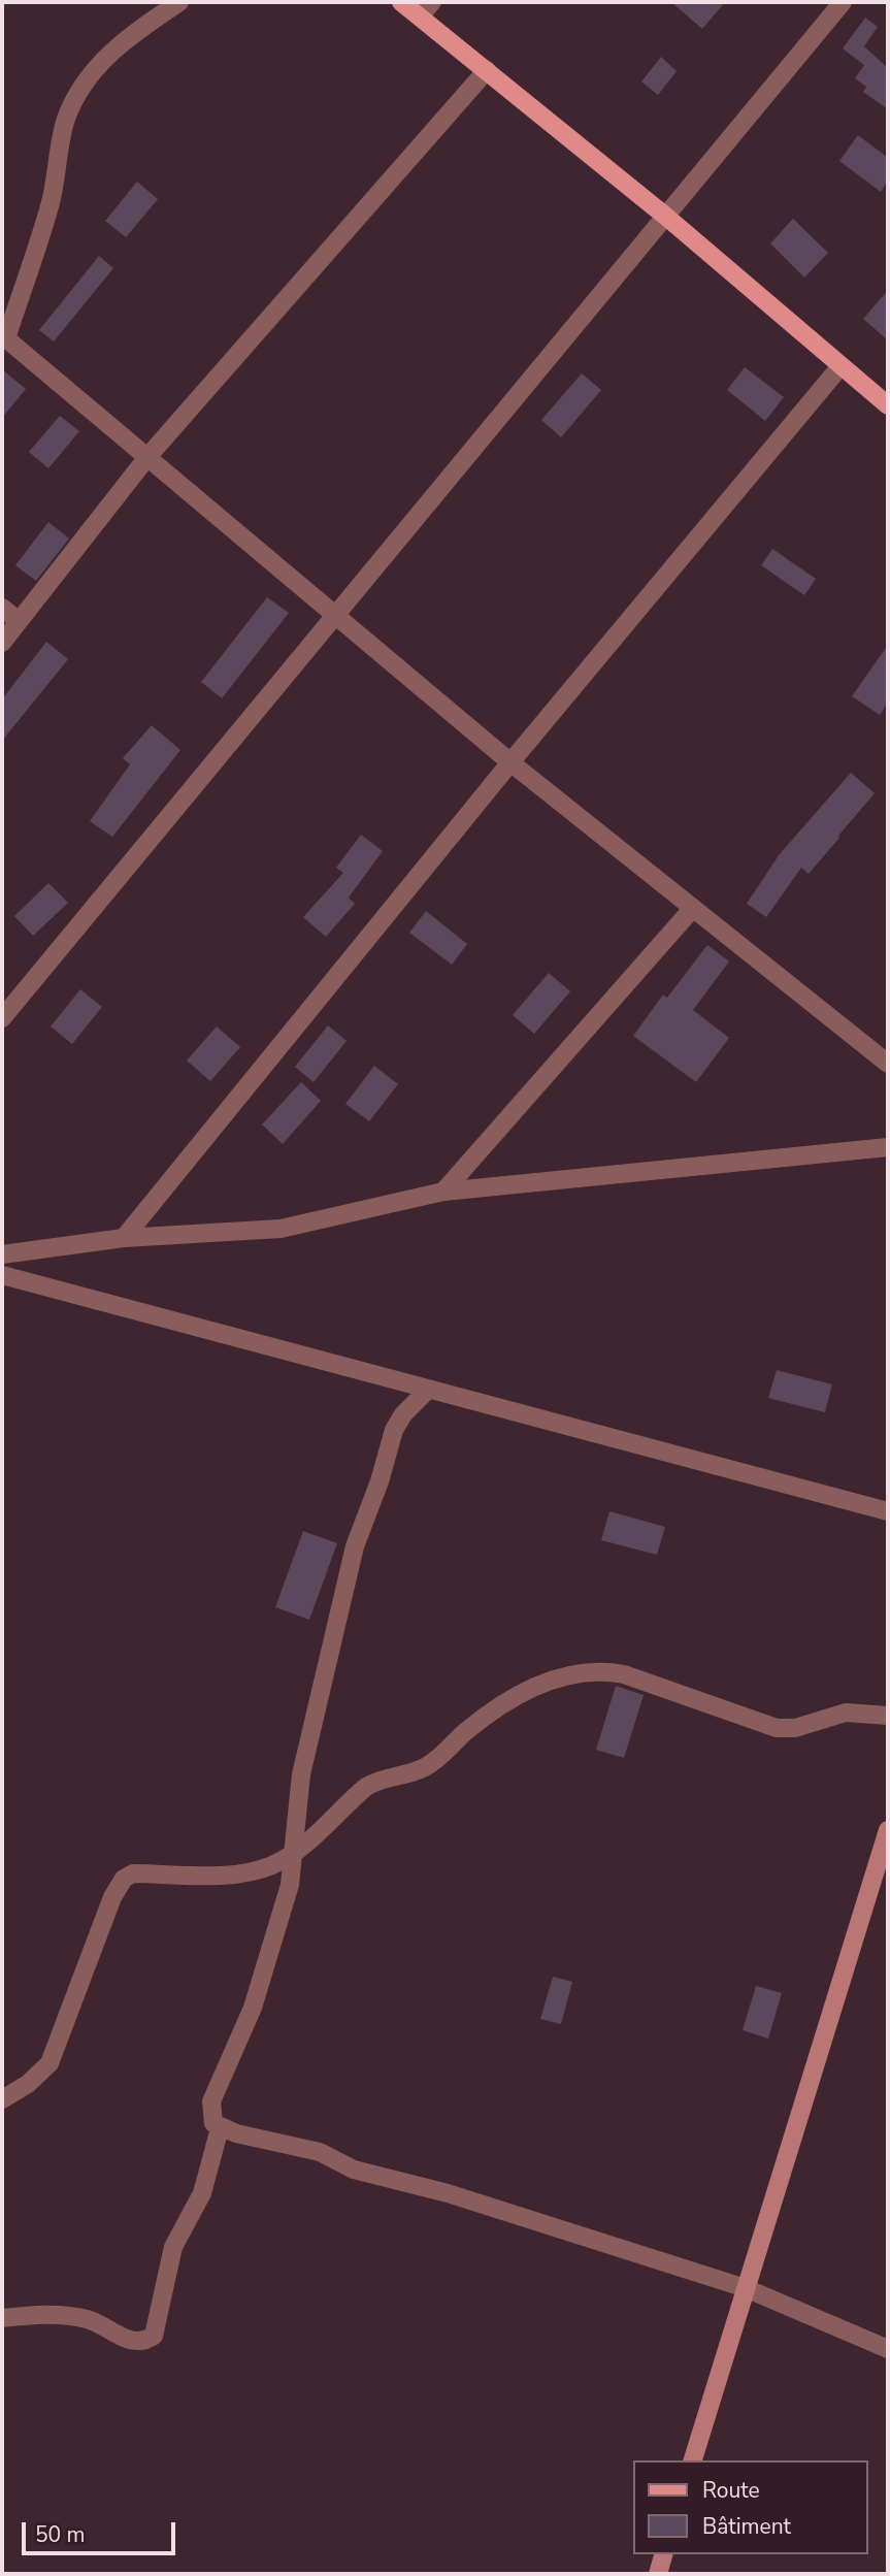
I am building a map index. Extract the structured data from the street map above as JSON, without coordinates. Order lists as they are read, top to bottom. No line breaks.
{"legend":["Route","Bâtiment"],"scale_bar":"50 m"}
